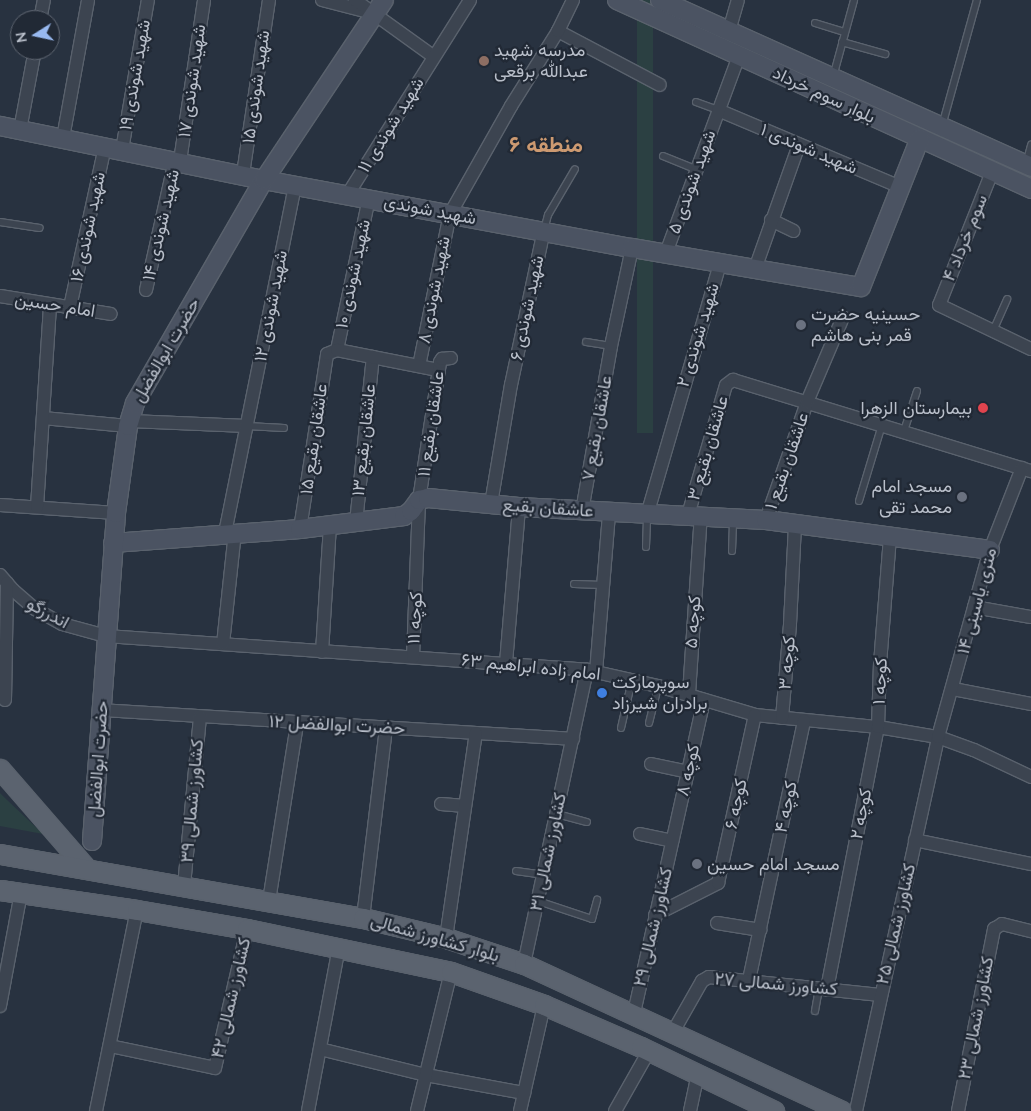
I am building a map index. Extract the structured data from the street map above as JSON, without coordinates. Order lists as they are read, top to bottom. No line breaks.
{"streets":{"main road":["بلوار کشاورز شمالی"],"street":["شهید شوندی ۱۹","شهید شوندی ۱۷","شهید شوندی ۱۵","بلوار سوم خرداد","شهید شوندی ۱۱","شهید شوندی ۱","شهید شوندی ۵","شهید شوندی","شهید شوندی ۱۴","شهید شوندی ۱۶","سوم خرداد ۴","شهید شوندی ۱۰","شهید شوندی ۸","امام حسین","شهید شوندی ۱۲","شهید شوندی ۶","شهید شوندی ۲","حضرت ابوالفضل","عاشقان بقیع ۱۱","عاشقان بقیع ۷","عاشقان بقیع ۱۵","عاشقان بقیع ۱۳","عاشقان بقیع ۳","عاشقان بقیع ۱","عاشقان بقیع","۱۴ متری یاسینی","اندرزگو","کوچه ۱۱","کوچه ۵","کوچه ۳","امام زاده ابراهیم ۶۳","کوچه ۱","حضرت ابوالفضل ۱۲","کوچه ۸","کشاورز شمالی ۳۹","کوچه ۶","کوچه ۴","کوچه ۲","کشاورز شمالی ۳۱","کشاورز شمالی ۲۵","کشاورز شمالی ۲۹","کشاورز شمالی ۲۷","کشاورز شمالی ۴۲","کشاورز شمالی ۲۳"]},"crossings":[["شهید شوندی ۱۹","شهید شوندی"],["شهید شوندی ۱۹","شهید شوندی ۱۶"],["شهید شوندی ۱۷","شهید شوندی"],["شهید شوندی ۱۷","شهید شوندی ۱۴"],["شهید شوندی ۱۵","شهید شوندی"],["بلوار سوم خرداد","شهید شوندی ۵"],["بلوار سوم خرداد","سوم خرداد ۴"],["شهید شوندی ۱۱","شهید شوندی"],["شهید شوندی ۱","شهید شوندی ۵"],["شهید شوندی ۱","شهید شوندی"],["شهید شوندی ۵","شهید شوندی"],["شهید شوندی","شهید شوندی ۱۴"],["شهید شوندی","شهید شوندی ۱۶"],["شهید شوندی","شهید شوندی ۱۰"],["شهید شوندی","شهید شوندی ۸"],["شهید شوندی","شهید شوندی ۱۲"],["شهید شوندی","شهید شوندی ۶"],["شهید شوندی","شهید شوندی ۲"],["شهید شوندی","حضرت ابوالفضل"],["شهید شوندی","عاشقان بقیع ۷"],["شهید شوندی ۱۶","امام حسین"],["شهید شوندی ۱۰","عاشقان بقیع ۱۵"],["شهید شوندی ۱۲","امام زاده ابراهیم ۶۳"],["شهید شوندی ۶","عاشقان بقیع"],["شهید شوندی ۲","عاشقان بقیع"],["حضرت ابوالفضل","اندرزگو"],["حضرت ابوالفضل","امام زاده ابراهیم ۶۳"],["حضرت ابوالفضل","حضرت ابوالفضل ۱۲"],["عاشقان بقیع ۱۱","عاشقان بقیع"],["عاشقان بقیع ۱۱","کوچه ۱۱"],["عاشقان بقیع ۷","عاشقان بقیع"],["عاشقان بقیع ۳","عاشقان بقیع ۱"],["عاشقان بقیع ۳","عاشقان بقیع"],["عاشقان بقیع ۳","کوچه ۵"],["عاشقان بقیع ۱","عاشقان بقیع"],["عاشقان بقیع","۱۴ متری یاسینی"],["عاشقان بقیع","کوچه ۳"],["عاشقان بقیع","کوچه ۱"],["عاشقان بقیع","کشاورز شمالی ۳۱"],["۱۴ متری یاسینی","امام زاده ابراهیم ۶۳"],["۱۴ متری یاسینی","کشاورز شمالی ۲۵"],["اندرزگو","امام زاده ابراهیم ۶۳"],["کوچه ۱۱","امام زاده ابراهیم ۶۳"],["کوچه ۵","امام زاده ابراهیم ۶۳"],["کوچه ۳","امام زاده ابراهیم ۶۳"],["امام زاده ابراهیم ۶۳","کوچه ۱"],["امام زاده ابراهیم ۶۳","کوچه ۸"],["امام زاده ابراهیم ۶۳","کوچه ۶"],["امام زاده ابراهیم ۶۳","کوچه ۴"],["امام زاده ابراهیم ۶۳","کوچه ۲"],["امام زاده ابراهیم ۶۳","کشاورز شمالی ۳۱"],["امام زاده ابراهیم ۶۳","کشاورز شمالی ۲۵"],["کوچه ۱","کوچه ۲"],["حضرت ابوالفضل ۱۲","کشاورز شمالی ۳۹"],["حضرت ابوالفضل ۱۲","کشاورز شمالی ۳۱"],["کوچه ۸","کشاورز شمالی ۲۹"],["کشاورز شمالی ۳۹","بلوار کشاورز شمالی"],["کوچه ۶","کشاورز شمالی ۲۹"],["کوچه ۴","کشاورز شمالی ۲۷"],["کوچه ۲","کشاورز شمالی ۲۷"],["کشاورز شمالی ۳۱","بلوار کشاورز شمالی"],["کشاورز شمالی ۲۵","کشاورز شمالی ۲۷"],["کشاورز شمالی ۲۹","بلوار کشاورز شمالی"],["بلوار کشاورز شمالی","کشاورز شمالی ۲۷"],["بلوار کشاورز شمالی","کشاورز شمالی ۴۲"]],"districts":["منطقه ۶"],"places":["مدرسه شهید عبدالله برقعی","حسینیه حضرت قمر بنی هاشم","بیمارستان الزهرا","مسجد امام محمد تقی","سوپرمارکت برادران شیرزاد","مسجد امام حسین"],"north":"left"}
